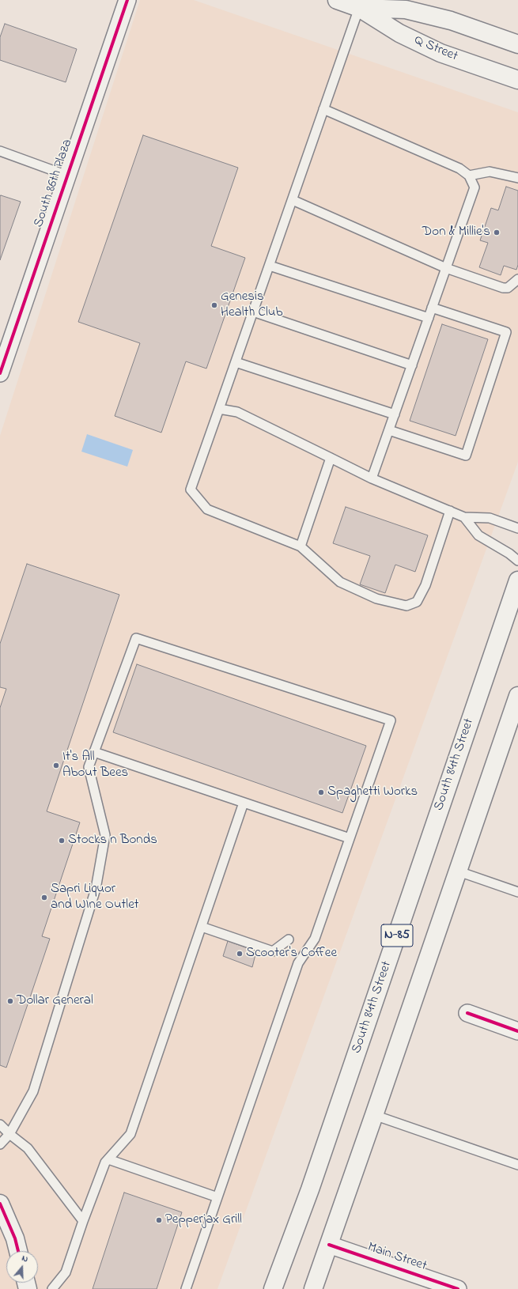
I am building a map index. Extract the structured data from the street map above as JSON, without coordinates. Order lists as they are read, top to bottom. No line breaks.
{"streets":{"main road":["Q Street","South 84th Street","N-85"],"street":["South 86th Plaza","Main Street"]},"crossings":[["N-85","Main Street"]],"places":["Don & Millie's","Genesis Health Club","It's All About Bees","Spaghetti Works","Stocks n Bonds","Sapri Liquor and WIne Outlet","Scooter's Coffee","Dollar General","Pepperjax Grill"],"north":"top"}
